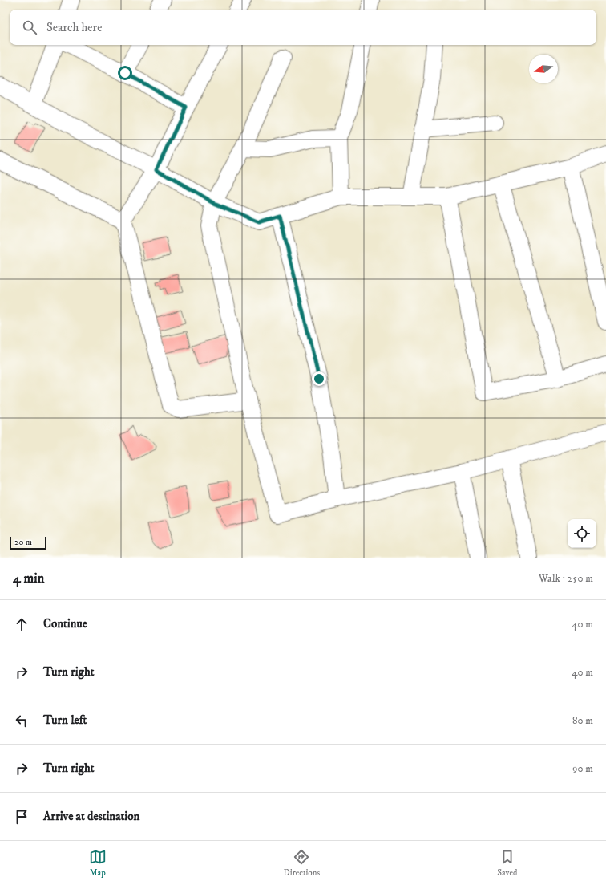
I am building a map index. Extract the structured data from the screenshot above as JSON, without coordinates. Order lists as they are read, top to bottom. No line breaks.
{"scale_bar":"20 m","north":"left","page":{"search":"Search here","scale":"20 m","heading":["4 min","Walk · 250 m"],"list":[["Continue","40 m"],["Turn right","40 m"],["Turn left","80 m"],["Turn right","90 m"],"Arrive at destination"],"nav":["Map","Directions","Saved"]}}
